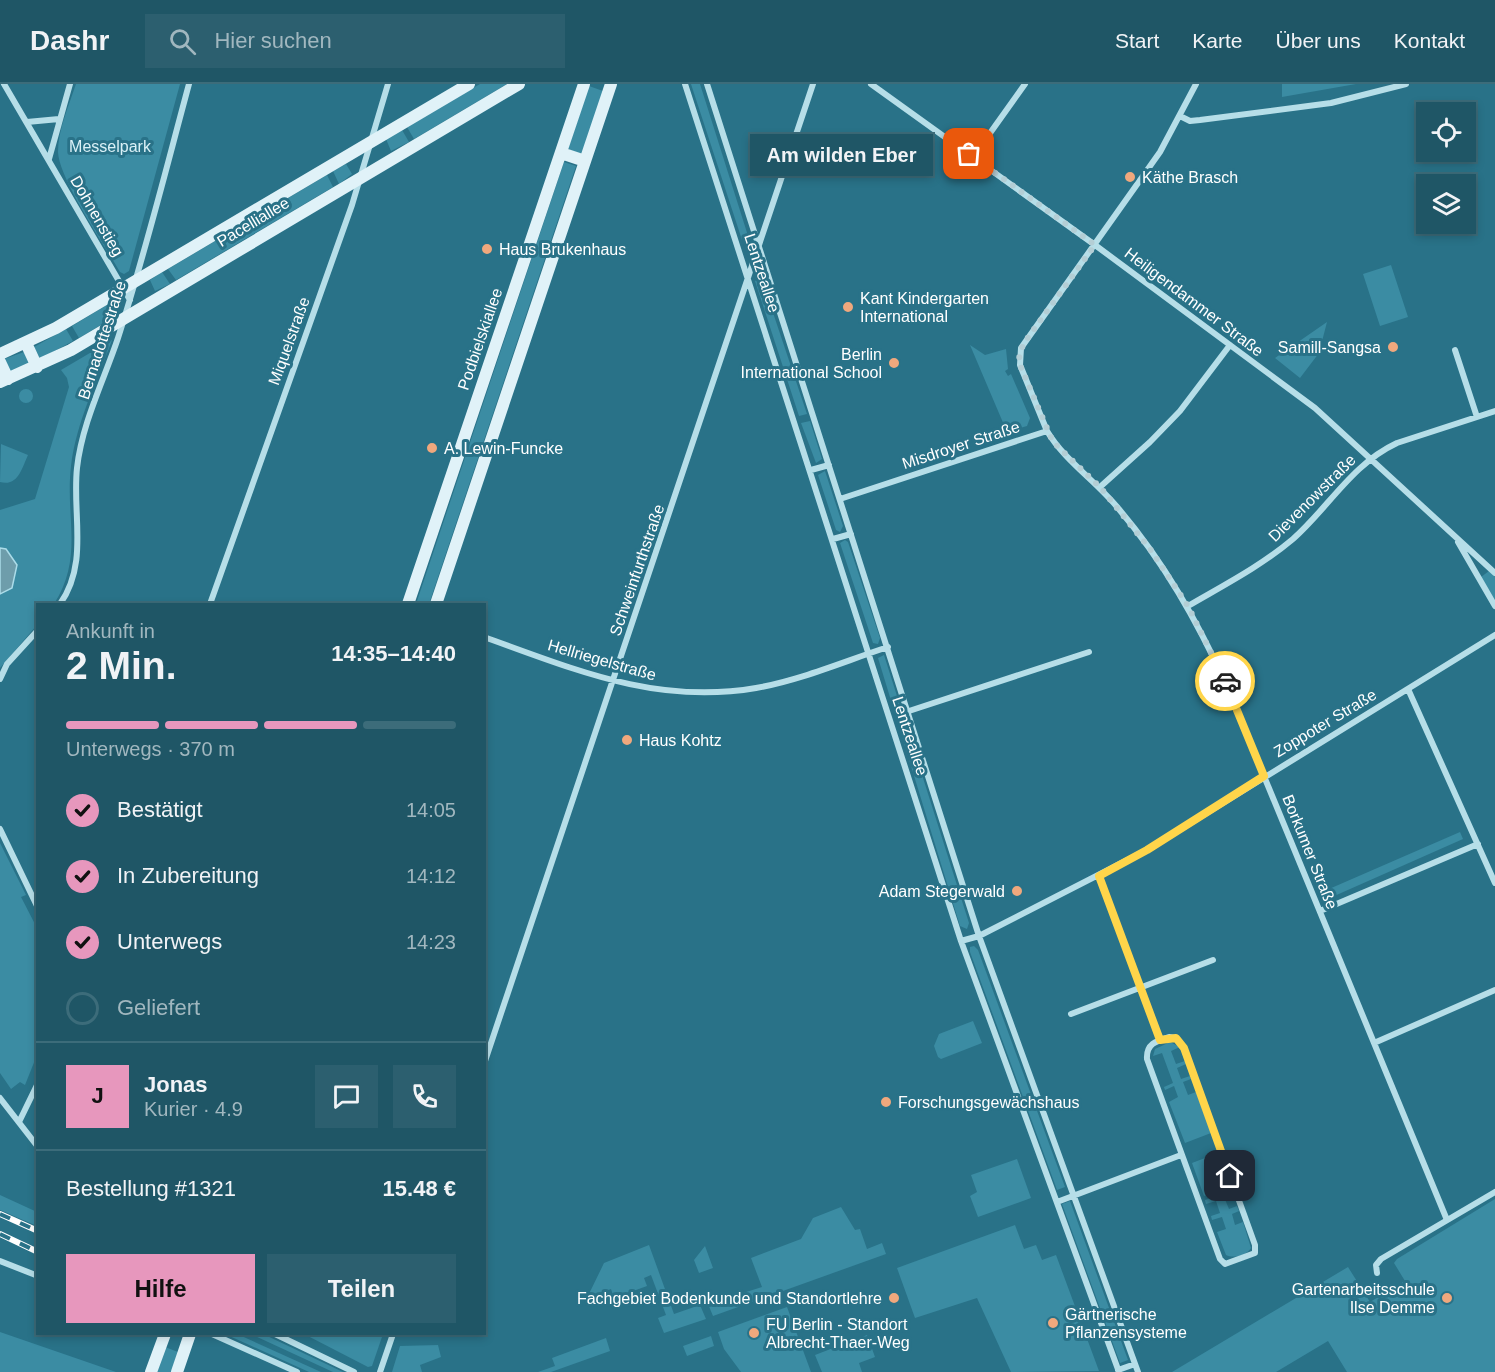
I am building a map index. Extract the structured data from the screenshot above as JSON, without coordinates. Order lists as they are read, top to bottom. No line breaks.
{"streets":{"street":["Dohnenstieg","Pacelliallee","Lentzeallee","Heiligendammer Straße","Podbielskiallee","Bernadottestraße","Miquelstraße","Misdroyer Straße","Dievenowstraße","Schweinfurthstraße","Hellriegelstraße","Zoppoter Straße","Borkumer Straße"]},"crossings":[["Dohnenstieg","Pacelliallee"],["Dohnenstieg","Bernadottestraße"],["Pacelliallee","Bernadottestraße"],["Pacelliallee","Miquelstraße"],["Lentzeallee","Misdroyer Straße"],["Lentzeallee","Schweinfurthstraße"],["Lentzeallee","Hellriegelstraße"],["Lentzeallee","Zoppoter Straße"],["Heiligendammer Straße","Misdroyer Straße"],["Heiligendammer Straße","Dievenowstraße"],["Misdroyer Straße","Borkumer Straße"],["Dievenowstraße","Borkumer Straße"],["Schweinfurthstraße","Hellriegelstraße"],["Zoppoter Straße","Borkumer Straße"]],"parks":["Messelpark"],"places":["Am wilden Eber","Käthe Brasch","Haus Brukenhaus","Kant Kindergarten International","Samill-Sangsa","Berlin International School","A. Lewin-Funcke","Haus Kohtz","Adam Stegerwald","Forschungsgewächshaus","Fachgebiet Bodenkunde und Standortlehre","Gartenarbeitsschule Ilse Demme","Gärtnerische Pflanzensysteme","FU Berlin - Standort Albrecht-Thaer-Weg"],"page":{"header":"Dashr","search":"Hier suchen","nav":["Start","Karte","Über uns","Kontakt"],"bubble":"Am wilden Eber","heading":["2 Min.","Ankunft in","14:35–14:40"],"panel":["Jonas","Kurier · 4.9","Bestellung #1321","15.48 €"],"bar":"Unterwegs · 370 m","list":[["Bestätigt","14:05"],["In Zubereitung","14:12"],["Unterwegs","14:23"],"Geliefert"],"round":"J","buttons":["Hilfe","Teilen"]}}
